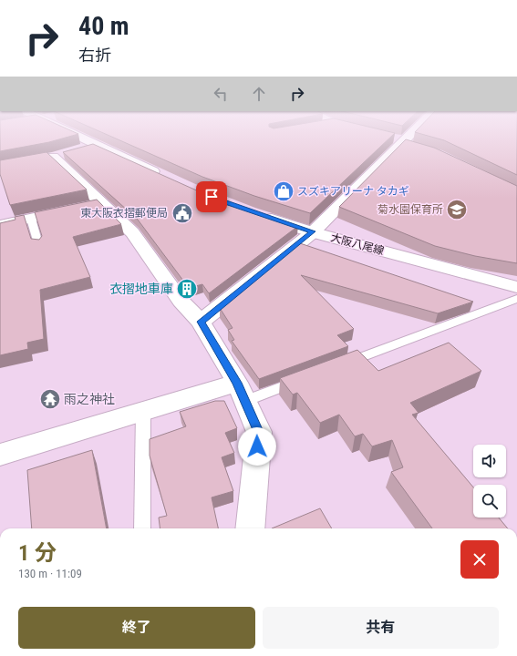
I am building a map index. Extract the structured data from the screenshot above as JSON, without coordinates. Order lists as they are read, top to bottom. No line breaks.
{"streets":{"street":["大阪八尾線"]},"places":{"shop":["スズキアリーナ タカギ"],"school or university":["菊水園保育所"],"public building":["東大阪衣摺郵便局"],"building":["衣摺地車庫"],"temple":["雨之神社"]},"page":{"turn":["40 m","右折"],"heading":["1 分","130 m · 11:09"],"buttons":["終了","共有"]}}
